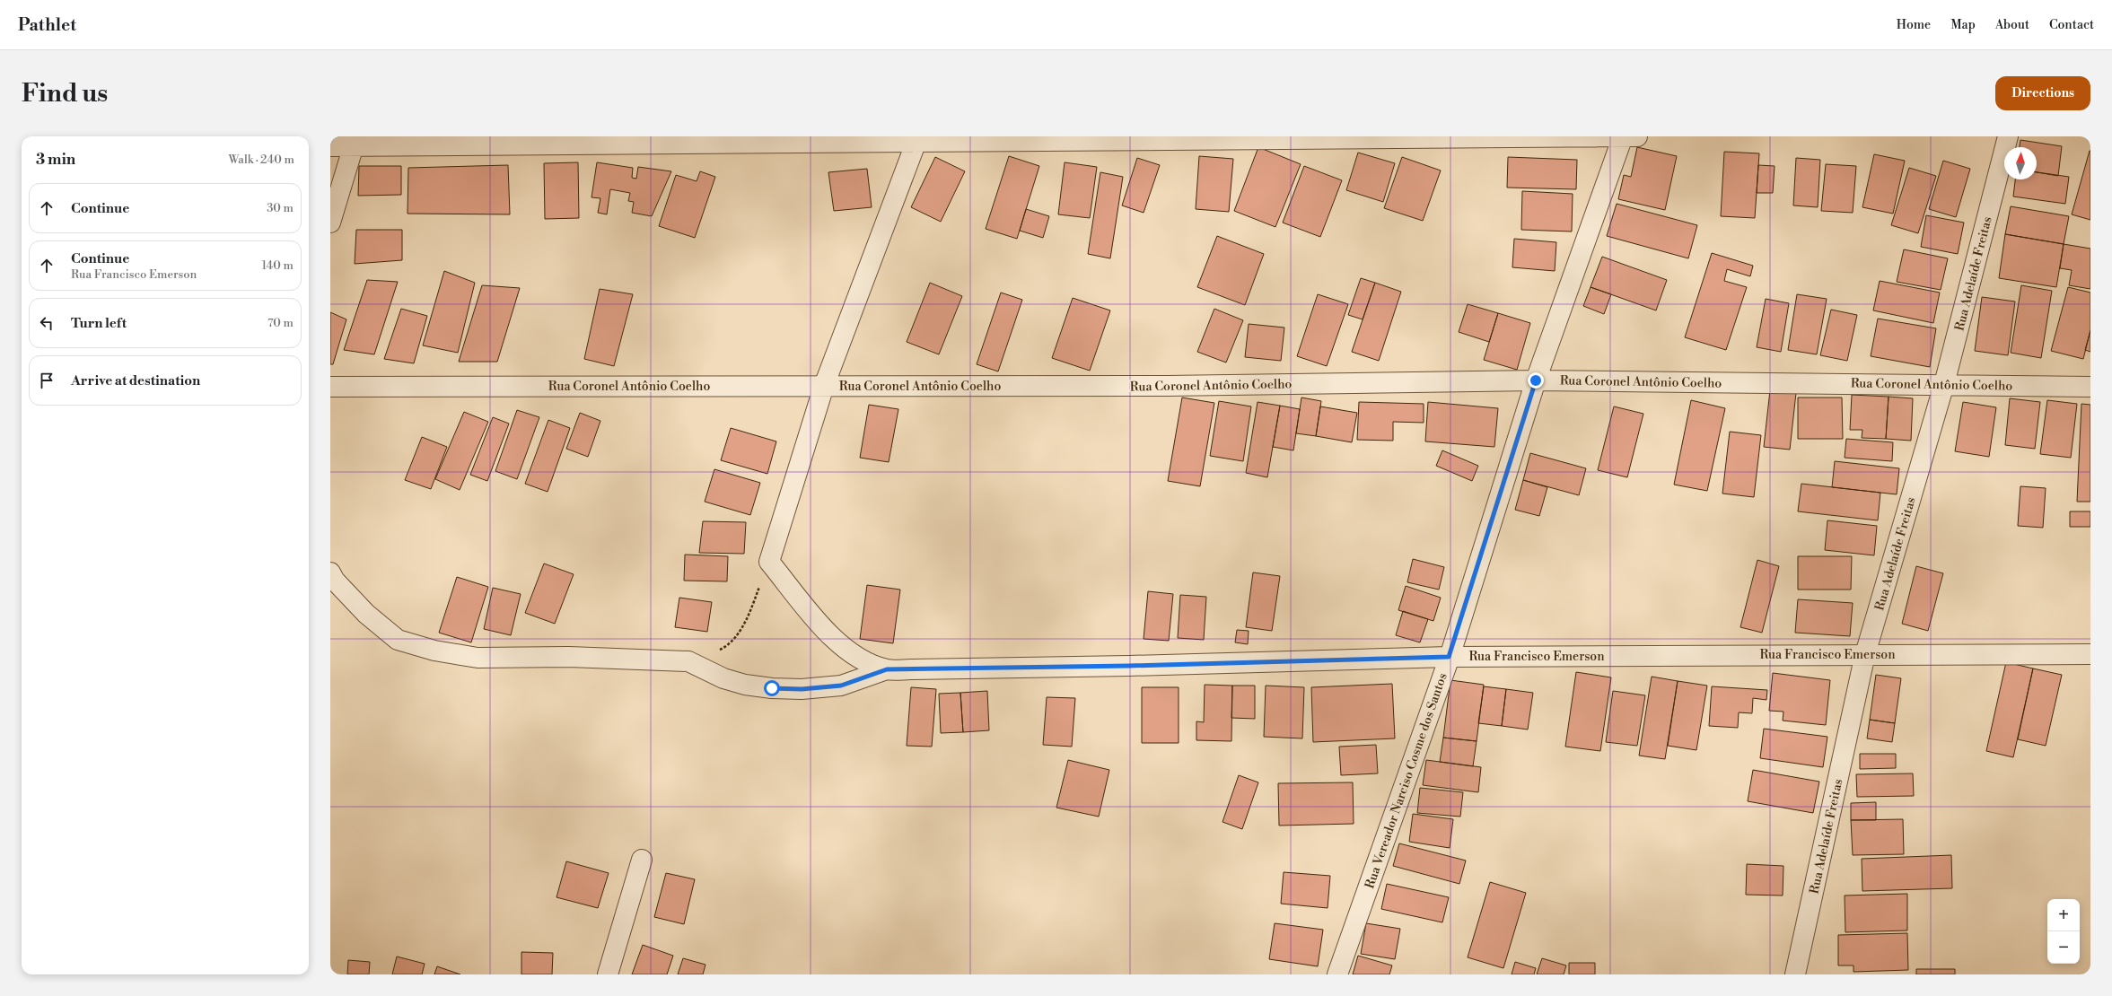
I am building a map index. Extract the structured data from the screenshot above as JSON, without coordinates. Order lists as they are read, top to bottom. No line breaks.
{"streets":{"street":["Rua Adelaíde Freitas","Rua Coronel Antônio Coelho","Rua Francisco Emerson","Rua Vereador Narciso Cosme dos Santos"]},"crossings":[["Rua Adelaíde Freitas","Rua Coronel Antônio Coelho"],["Rua Adelaíde Freitas","Rua Francisco Emerson"],["Rua Coronel Antônio Coelho","Rua Vereador Narciso Cosme dos Santos"],["Rua Francisco Emerson","Rua Vereador Narciso Cosme dos Santos"]],"north":"top","page":{"header":"Pathlet","nav":["Home","Map","About","Contact"],"buttons":"Directions","title":"Find us","heading":["3 min","Walk · 240 m"],"list":[["Continue","30 m"],["Continue","Rua Francisco Emerson","140 m"],["Turn left","70 m"],"Arrive at destination"],"map_buttons":["+","−"]}}
